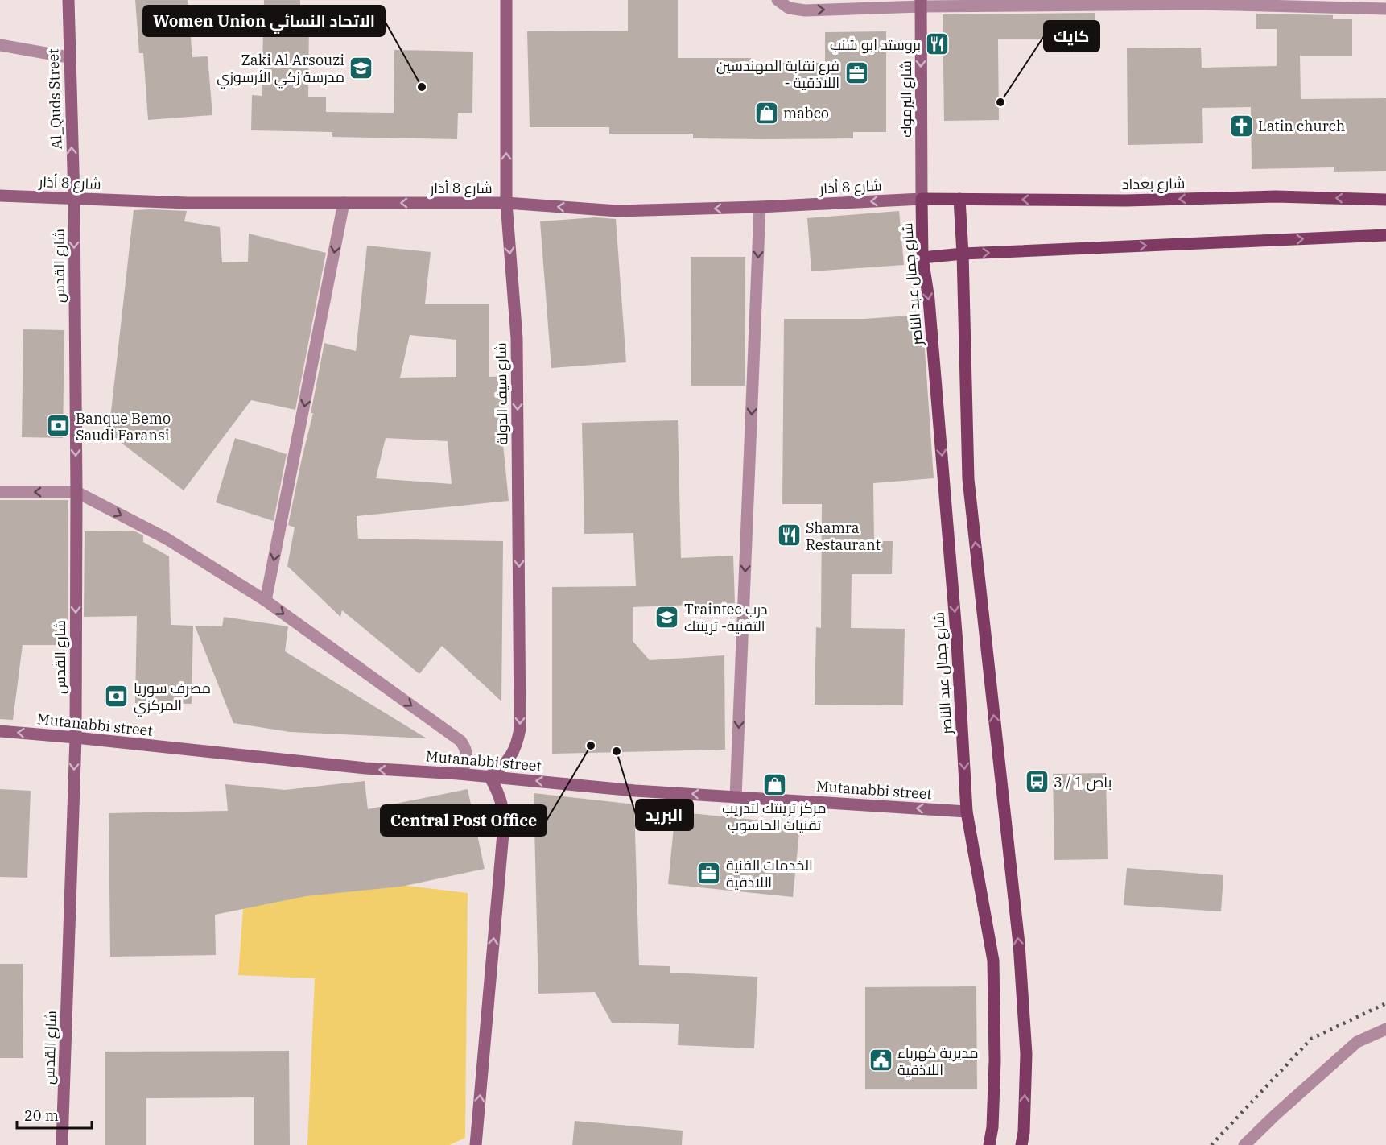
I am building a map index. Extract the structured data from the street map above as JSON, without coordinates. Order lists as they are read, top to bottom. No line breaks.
{"streets":{"main road":["شارع بغداد","شارع جمال عبد الناصر"],"street":["Al_Quds Street","شارع اليرموك","شارع 8 أذار","شارع القدس","شارع سيف الدولة","Mutanabbi street"]},"crossings":[["Al_Quds Street","شارع 8 أذار"],["Al_Quds Street","شارع القدس"],["شارع اليرموك","شارع 8 أذار"],["شارع اليرموك","شارع بغداد"],["شارع اليرموك","شارع جمال عبد الناصر"],["شارع 8 أذار","شارع بغداد"],["شارع 8 أذار","شارع القدس"],["شارع 8 أذار","شارع جمال عبد الناصر"],["شارع 8 أذار","شارع سيف الدولة"],["شارع بغداد","شارع جمال عبد الناصر"],["شارع القدس","Mutanabbi street"],["شارع جمال عبد الناصر","Mutanabbi street"],["شارع سيف الدولة","Mutanabbi street"]],"one_way":["Al_Quds Street","شارع اليرموك","شارع 8 أذار","شارع القدس","Mutanabbi street"],"places":{"restaurant":["بروستد ابو شنب","Shamra Restaurant"],"school or university":["Zaki Al Arsouzi مدرسة زكي الأرسوزي","Traintec درب التقنية- ترينتك"],"office":["فرع نقابة المهندسين - اللاذقية","الخدمات الفنية اللاذقية"],"other":["Women Union الاتحاد النسائي","كايك","Central Post Office","البريد"],"shop":["mabco","مركز ترينتك لتدريب تقنيات الحاسوب"],"church":["Latin church"],"bank":["Banque Bemo Saudi Faransi","مصرف سوريا المركزي"],"bus stop":["باص 1 / 3"],"public building":["مديرية كهرباء اللاذقية"]},"scale_bar":"20 m"}
